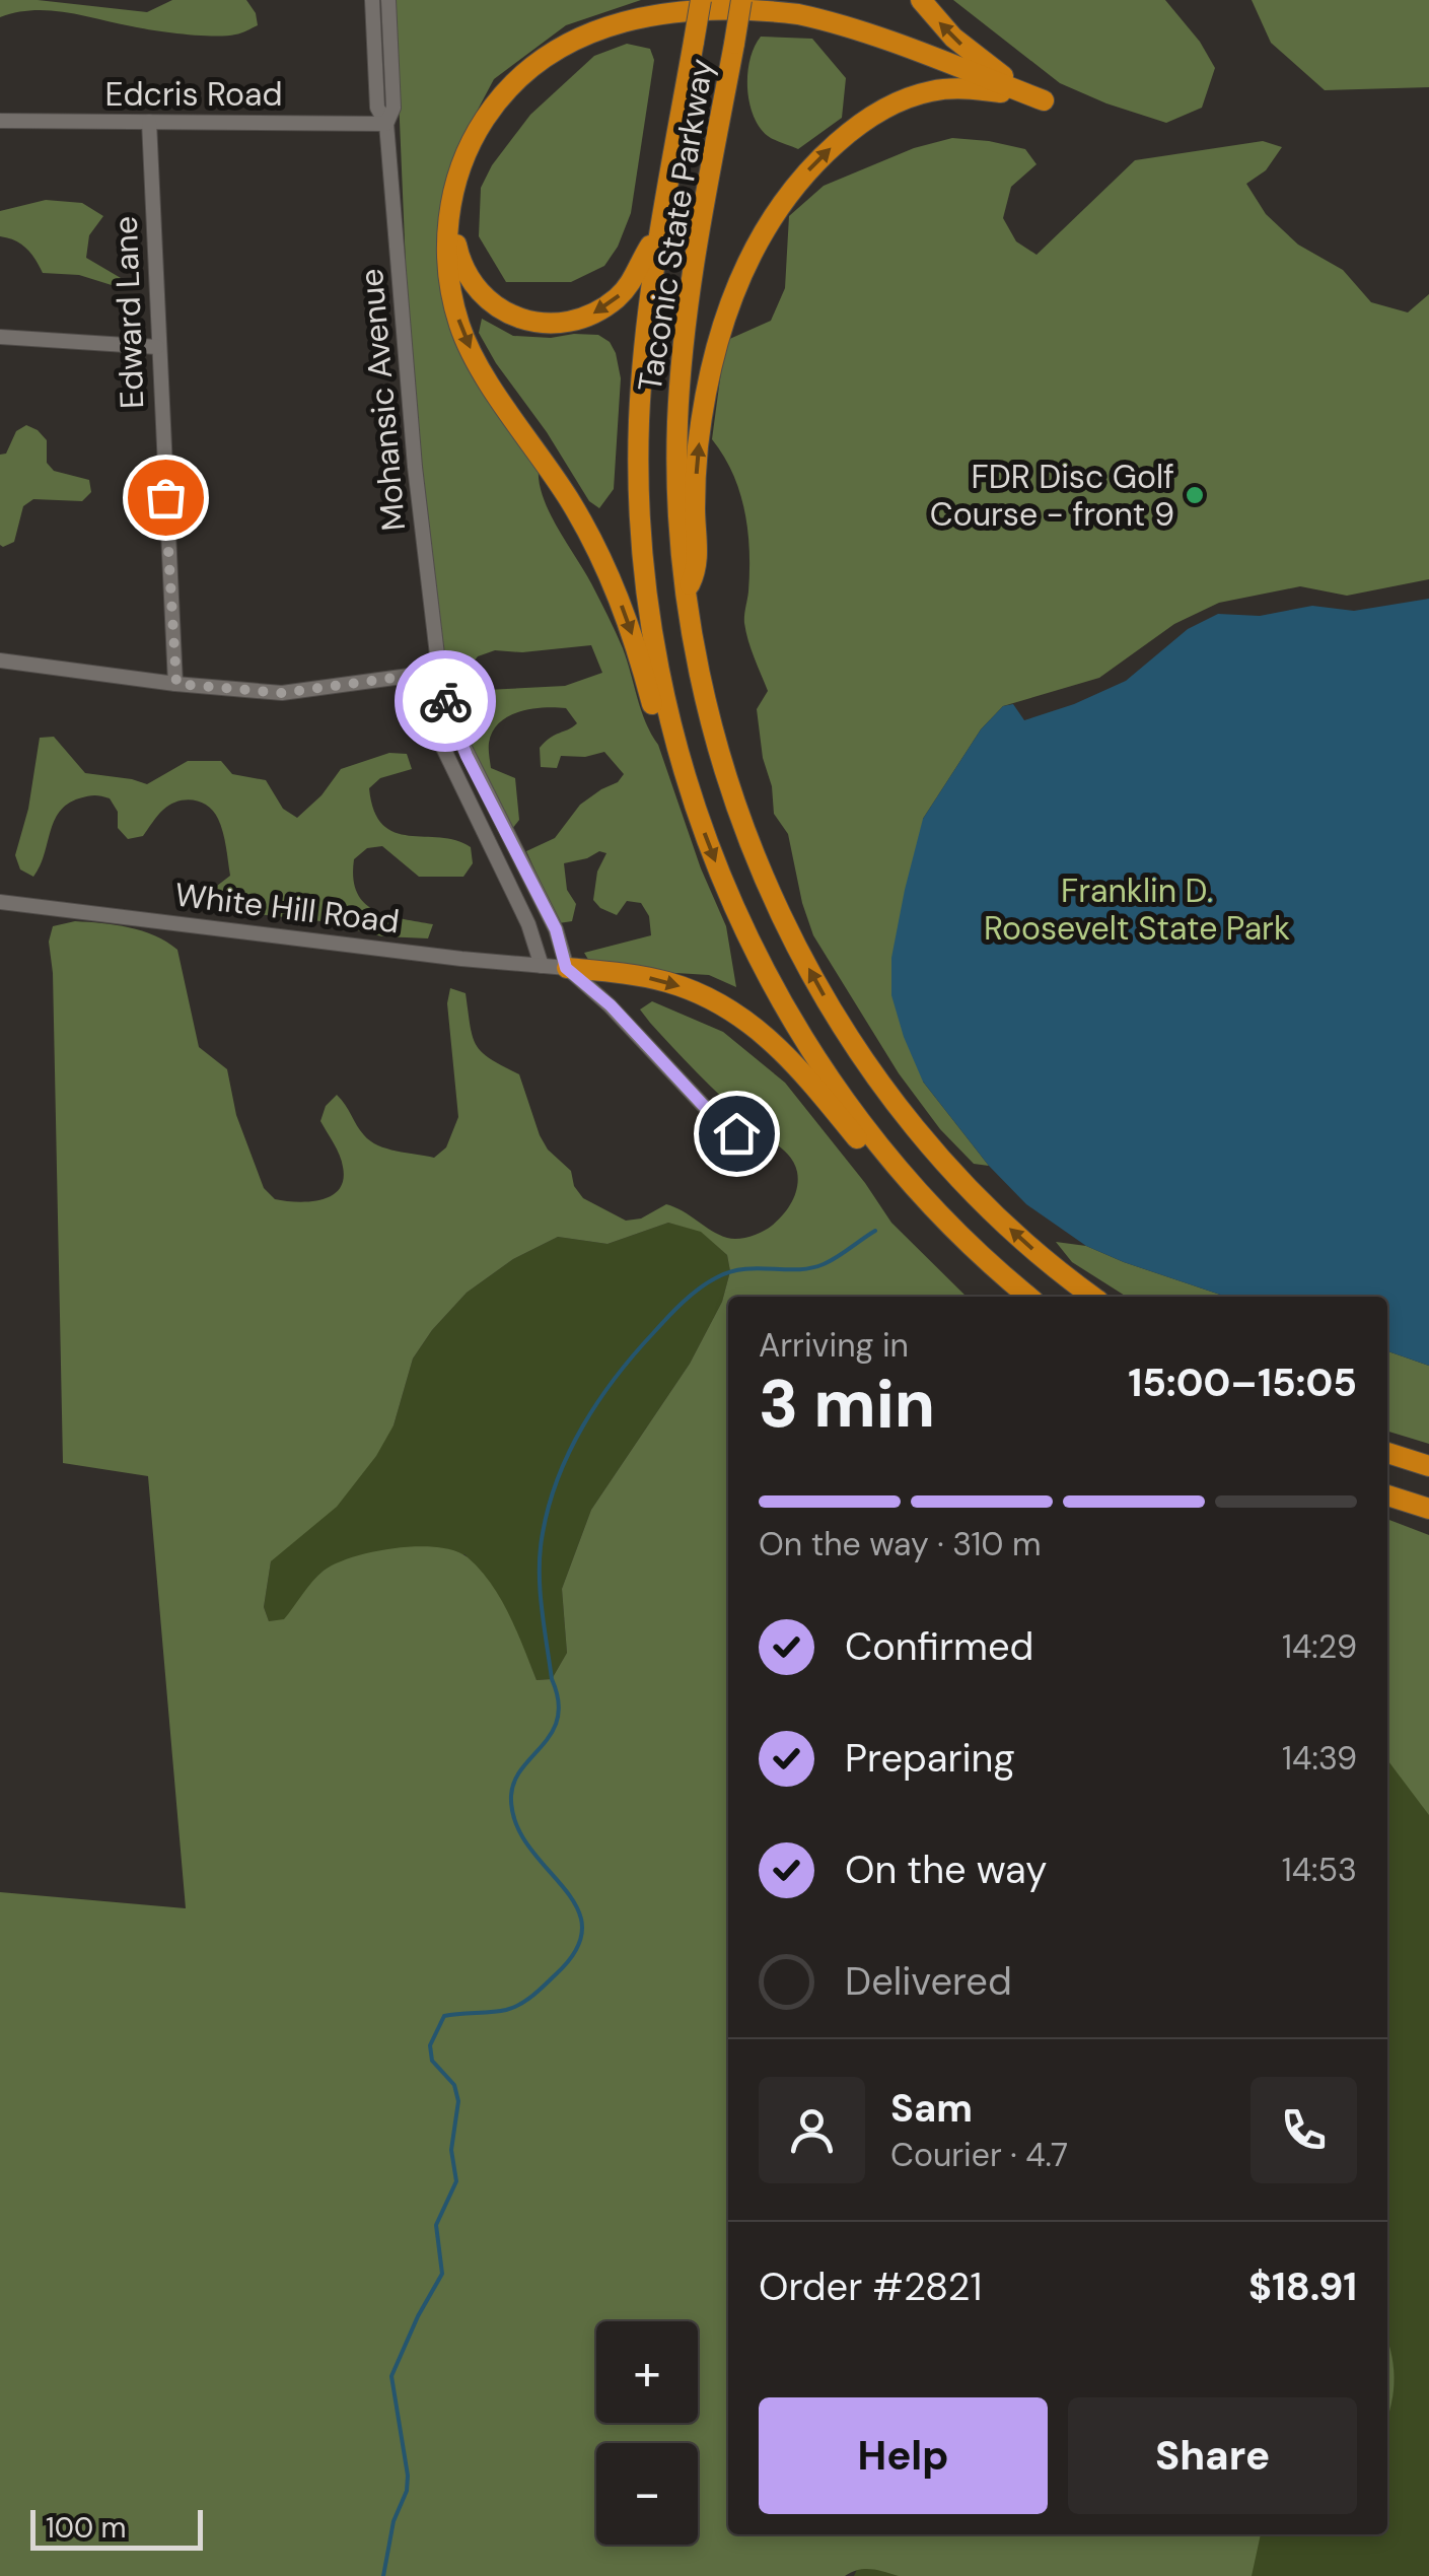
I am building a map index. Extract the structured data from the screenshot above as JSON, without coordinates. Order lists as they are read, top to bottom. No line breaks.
{"streets":{"highway":["Taconic State Parkway"],"street":["Edcris Road","Edward Lane","Mohansic Avenue","White Hill Road"]},"crossings":[["Edcris Road","Edward Lane"],["Edcris Road","Mohansic Avenue"],["Mohansic Avenue","White Hill Road"]],"parks":["Franklin D. Roosevelt State Park"],"places":["FDR Disc Golf Course - front 9"],"scale_bar":"100 m","page":{"heading":["3 min","Arriving in","15:00–15:05"],"panel":["Sam","Courier · 4.7","Order #2821","$18.91"],"bar":"On the way · 310 m","list":[["Confirmed","14:29"],["Preparing","14:39"],["On the way","14:53"],"Delivered"],"map_buttons":["+","−"],"buttons":["Help","Share"],"scale":"100 m"}}
